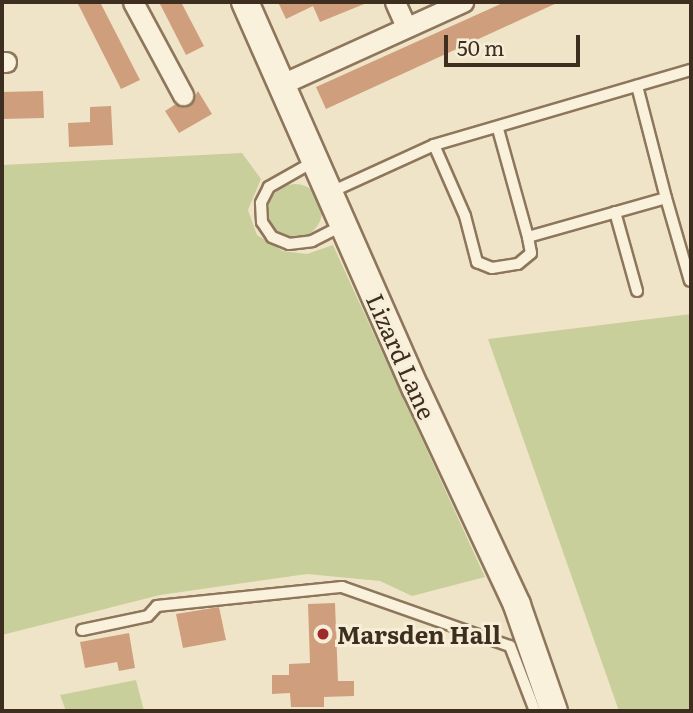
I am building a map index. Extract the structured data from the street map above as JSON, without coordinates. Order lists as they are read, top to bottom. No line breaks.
{"streets":{"street":["Lizard Lane"]},"places":["Marsden Hall"],"scale_bar":"50 m"}
